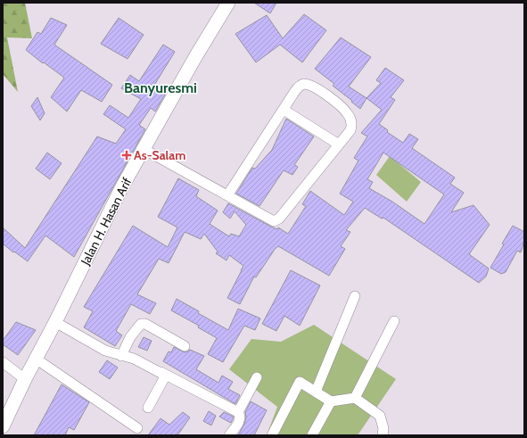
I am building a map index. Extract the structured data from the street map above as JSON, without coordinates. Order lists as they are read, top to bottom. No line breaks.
{"streets":{"main road":["Jalan H. Hasan Arif"]},"districts":["Banyuresmi"],"places":{"health":["As-Salam"]}}
